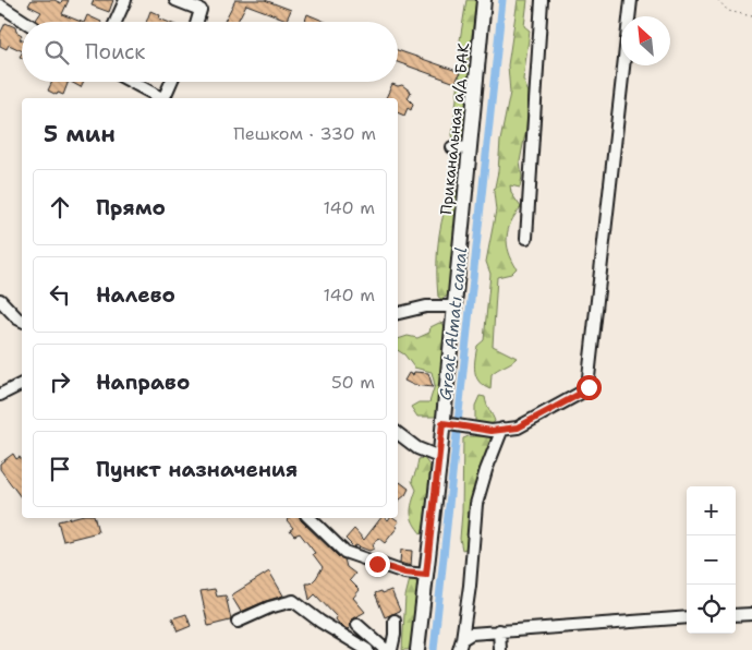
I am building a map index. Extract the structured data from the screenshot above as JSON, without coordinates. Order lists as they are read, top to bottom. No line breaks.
{"streets":{"main road":["Приканальная а/д БАК"]},"water":["Great Almatı canal"],"north":"top left","page":{"search":"Поиск","heading":["5 мин","Пешком · 330 m"],"list":[["Прямо","140 m"],["Налево","140 m"],["Направо","50 m"],"Пункт назначения"],"map_buttons":["+","−"]}}
